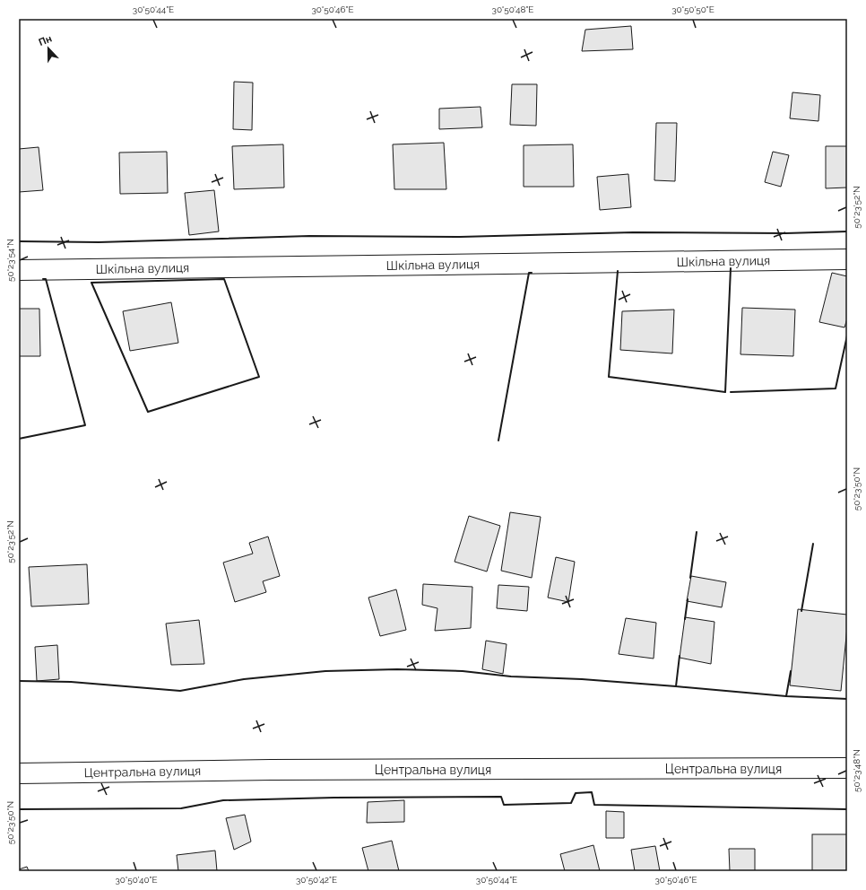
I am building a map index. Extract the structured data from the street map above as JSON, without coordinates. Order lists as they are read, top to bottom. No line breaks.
{"streets":{"street":["Шкільна вулиця","Центральна вулиця"]},"north":"top","coordinates":["30°50'44\"E","30°50'46\"E","30°50'48\"E","30°50'50\"E","50°23'52\"N","50°23'54\"N","50°23'50\"N","50°23'48\"N","30°50'40\"E","30°50'42\"E"]}
